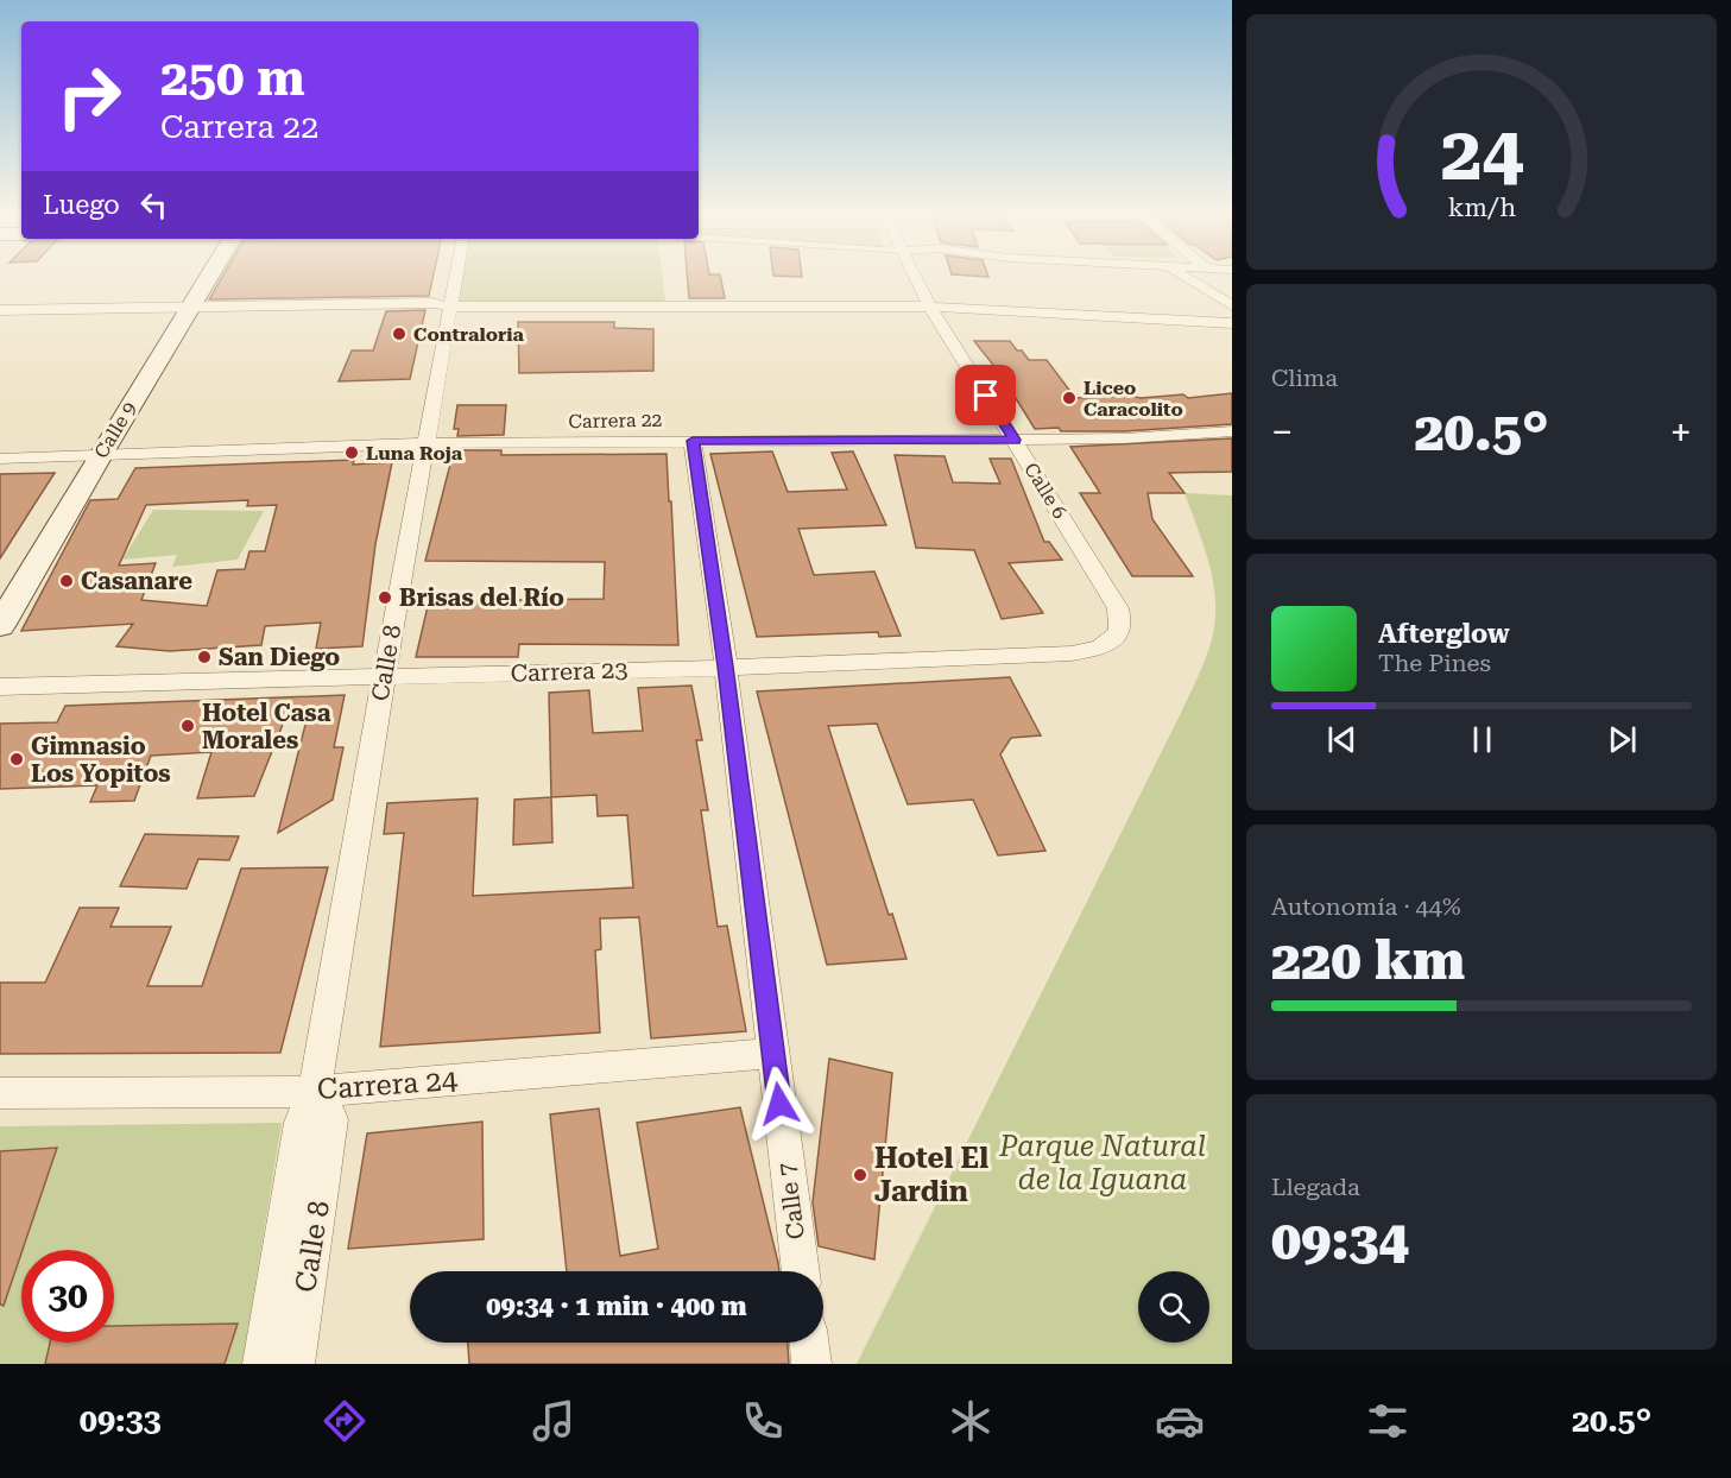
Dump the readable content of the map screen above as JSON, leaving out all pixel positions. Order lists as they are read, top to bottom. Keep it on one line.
{"streets":{"main road":["Calle 9"],"street":["Carrera 22","Calle 6","Calle 8","Carrera 23","Carrera 24","Calle 7"]},"crossings":[["Carrera 22","Calle 9"],["Carrera 22","Calle 6"],["Carrera 22","Calle 8"],["Carrera 22","Calle 7"],["Calle 6","Carrera 23"],["Calle 8","Carrera 23"],["Calle 8","Carrera 24"],["Carrera 23","Calle 7"],["Carrera 24","Calle 7"]],"parks":["Parque Natural de la Iguana"],"places":["Contraloria","Liceo Caracolito","Luna Roja","Casanare","Brisas del Río","San Diego","Hotel Casa Morales","Gimnasio Los Yopitos","Hotel El Jardin"],"page":{"turn":["250 m","Carrera 22"],"then":"Luego","tile":["Clima",["Autonomía · 44%","220 km"],["Llegada","09:34"]],"heat":["−","20.5°","+"],"song":["Afterglow","The Pines"],"limit":"30","trip":"09:34 · 1 min · 400 m","tabs":["09:33","20.5°"],"gauge":["24","km/h"]}}
